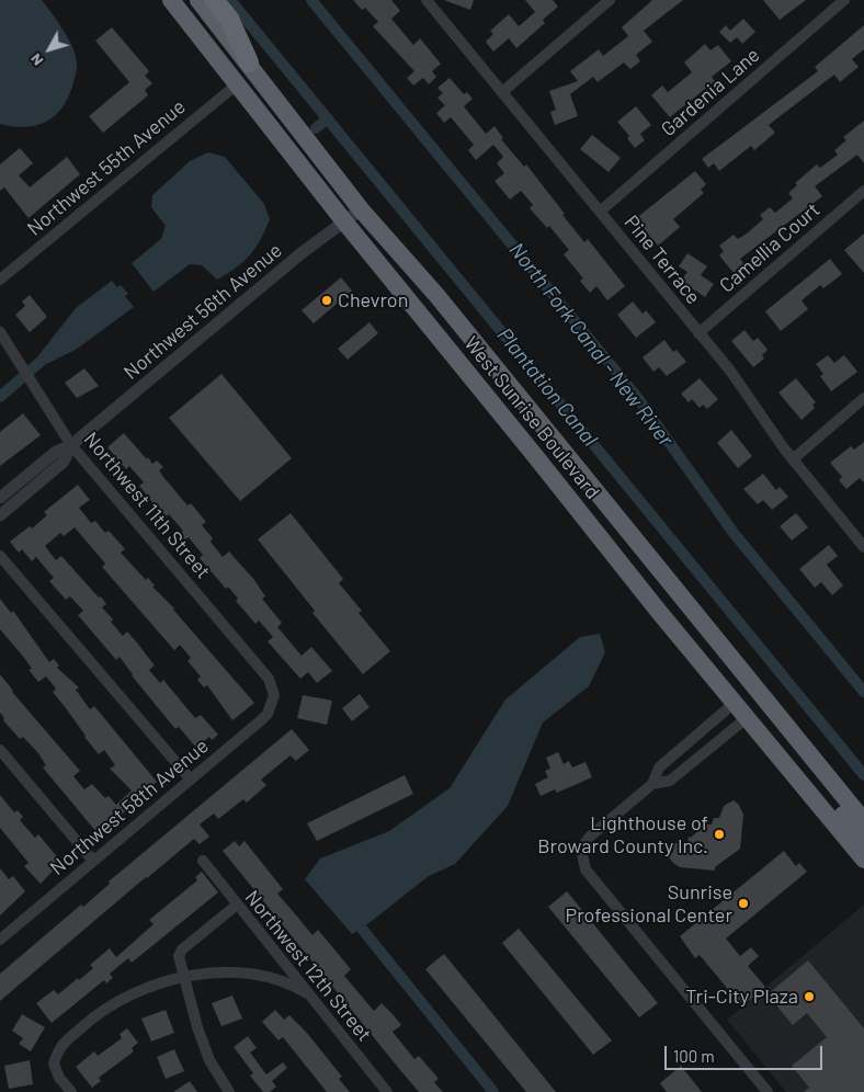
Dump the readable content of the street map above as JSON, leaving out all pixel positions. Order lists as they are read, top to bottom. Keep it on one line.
{"streets":{"highway":["West Sunrise Boulevard"],"street":["Gardenia Lane","Northwest 55th Avenue","Camellia Court","Pine Terrace","Northwest 56th Avenue","Northwest 11th Street","Northwest 58th Avenue","Northwest 12th Street"]},"crossings":[["Gardenia Lane","Pine Terrace"],["Northwest 55th Avenue","West Sunrise Boulevard"],["Camellia Court","Pine Terrace"],["Northwest 56th Avenue","West Sunrise Boulevard"],["Northwest 56th Avenue","Northwest 11th Street"],["Northwest 11th Street","Northwest 58th Avenue"]],"water":["North Fork Canal - New River","Plantation Canal"],"places":["Chevron","Lighthouse of Broward County Inc.","Sunrise Professional Center","Tri-City Plaza"],"scale_bar":"100 m","north":"bottom left"}
